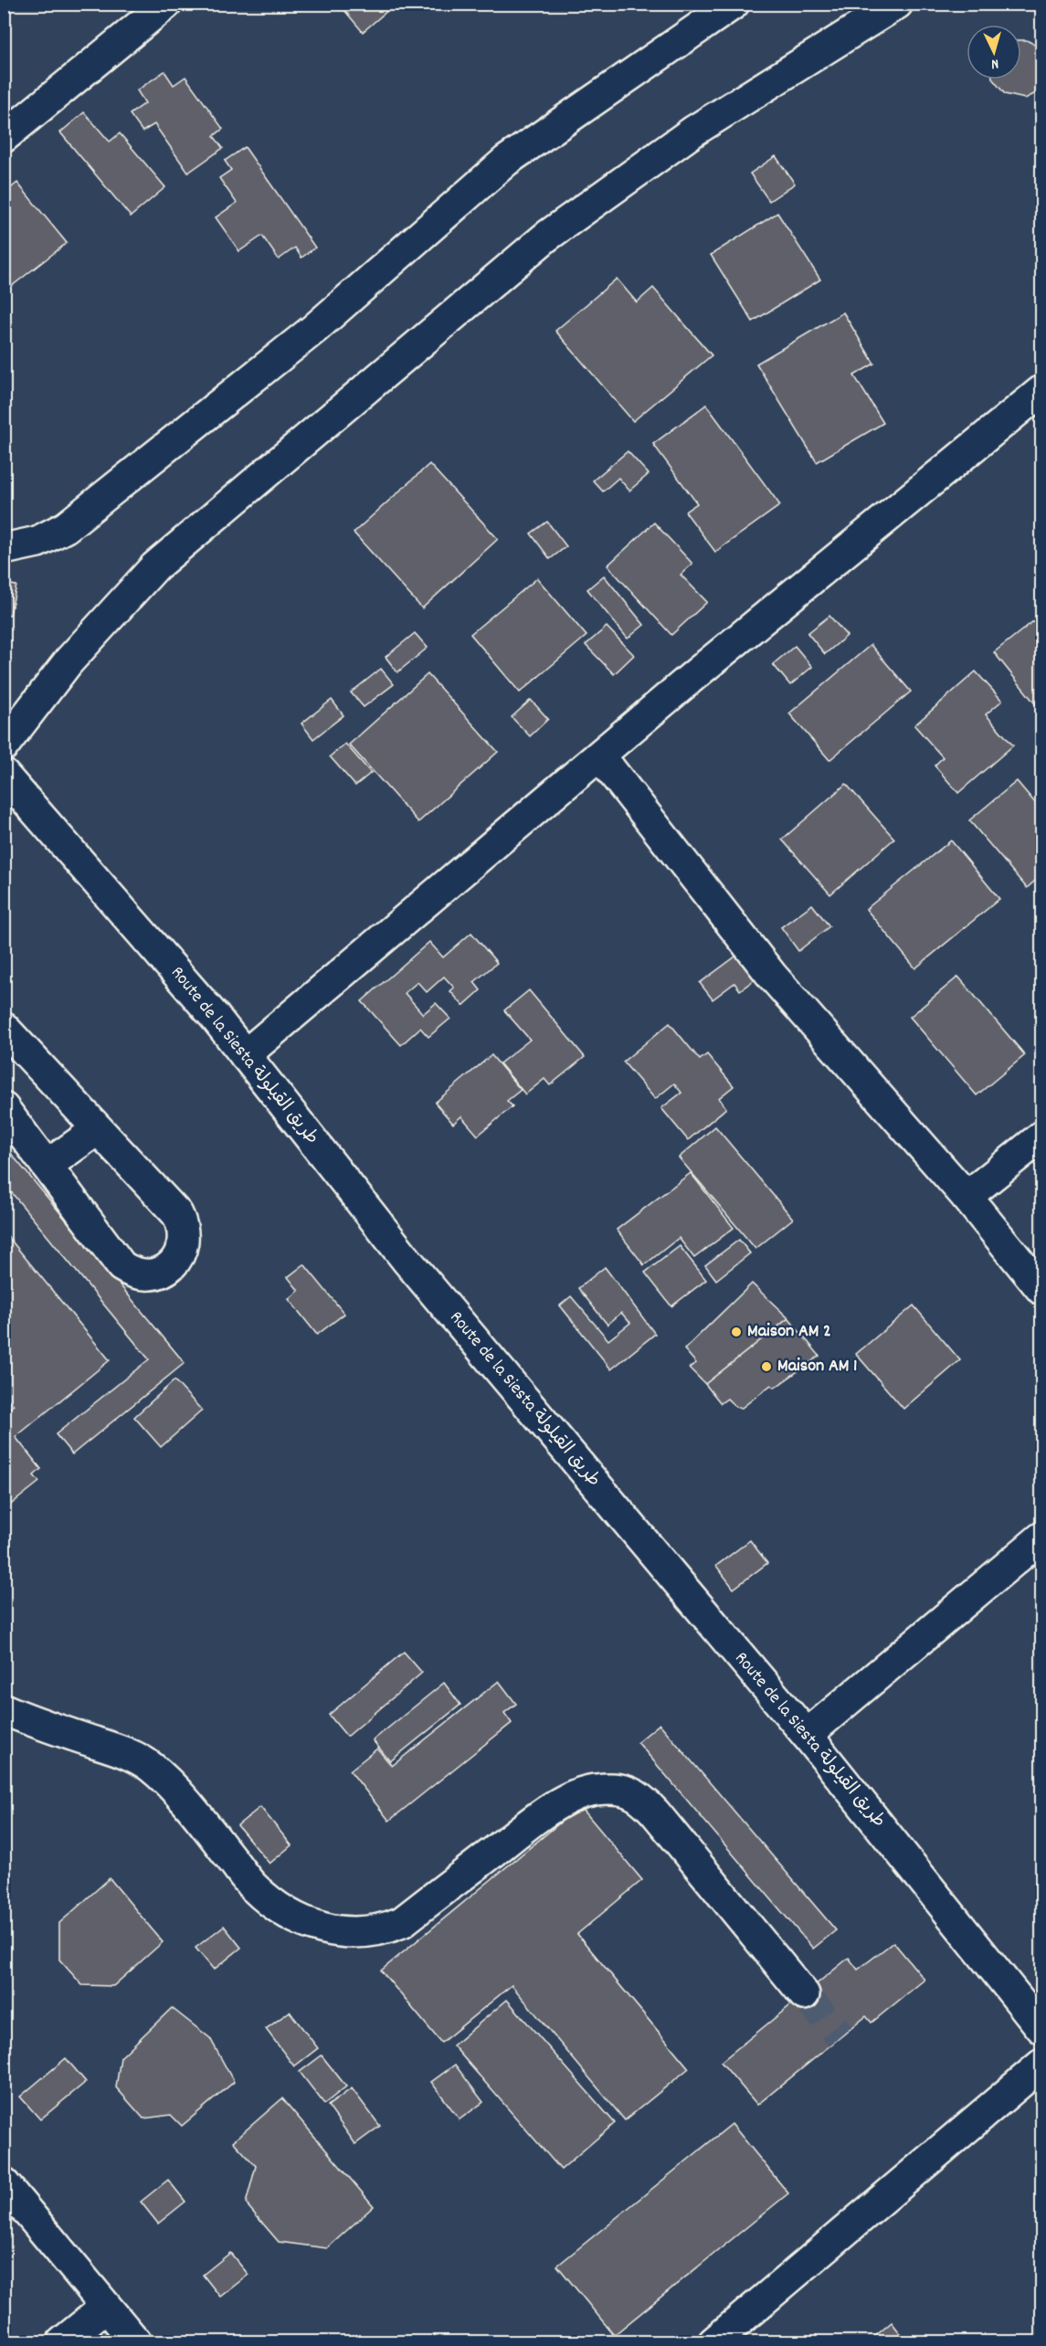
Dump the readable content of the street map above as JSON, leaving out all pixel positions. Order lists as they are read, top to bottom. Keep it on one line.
{"streets":{"street":["Route de la Siesta طريق القيلولة"]},"places":["Maison AM 2","Maison AM 1"],"north":"bottom"}
